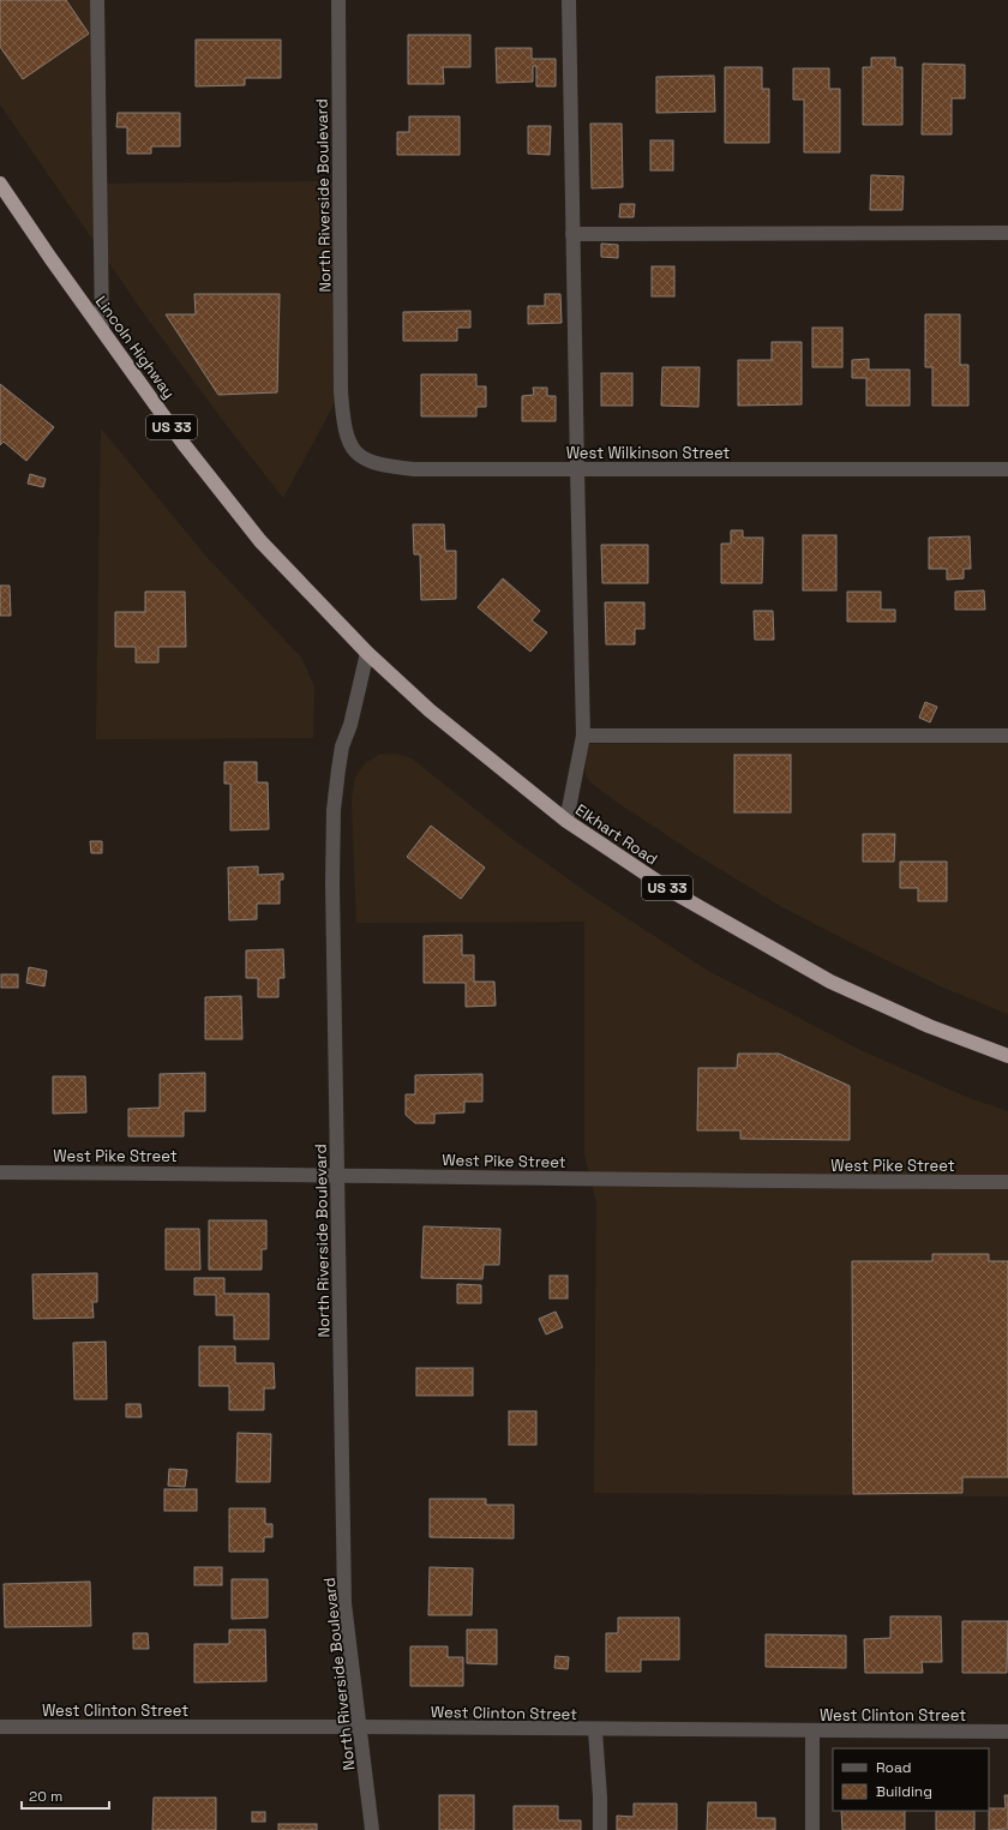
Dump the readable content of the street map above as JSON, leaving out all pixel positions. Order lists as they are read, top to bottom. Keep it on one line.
{"streets":{"highway":["Lincoln Highway","US 33","Elkhart Road"],"street":["North Riverside Boulevard","West Wilkinson Street","West Pike Street","West Clinton Street"]},"crossings":[["North Riverside Boulevard","Lincoln Highway"],["North Riverside Boulevard","West Wilkinson Street"],["North Riverside Boulevard","Elkhart Road"],["North Riverside Boulevard","West Pike Street"],["North Riverside Boulevard","West Clinton Street"],["Lincoln Highway","Elkhart Road"]],"legend":["Road","Building"],"scale_bar":"20 m"}
